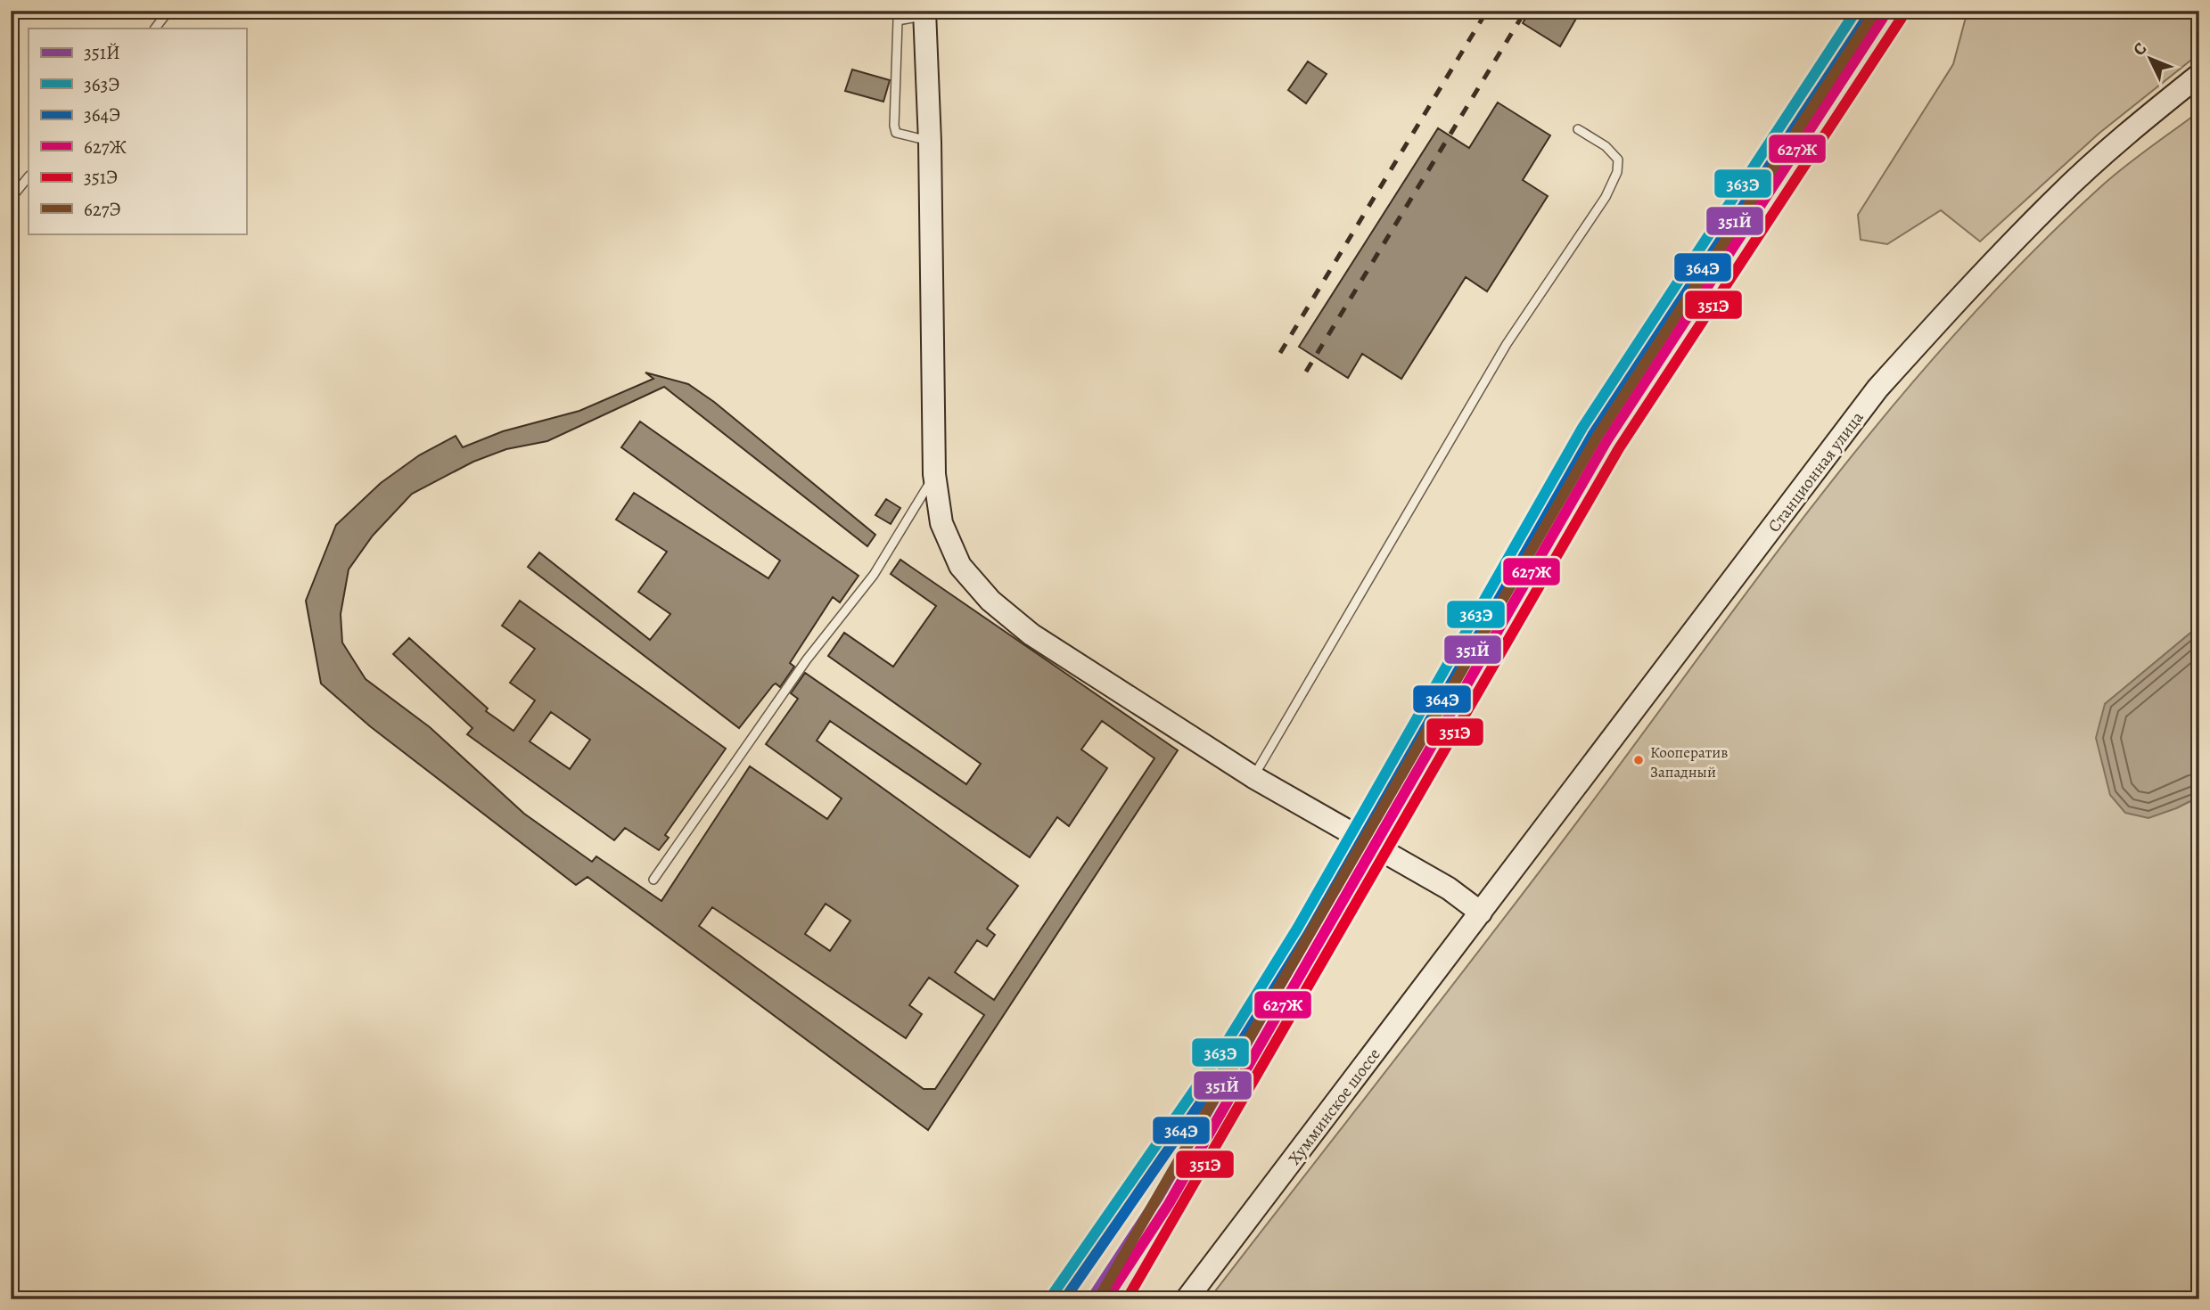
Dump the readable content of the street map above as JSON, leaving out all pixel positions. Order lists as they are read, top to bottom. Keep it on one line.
{"streets":{"main road":["Станционная улица","Хумминское шоссе"]},"crossings":[["Станционная улица","Хумминское шоссе"]],"places":["Кооператив Западный"],"lines":["transit line 351Й","transit line 363Э","transit line 627Э","transit line 364Э","transit line 627Ж","transit line 351Э"],"legend":["351Й","363Э","364Э","627Ж","351Э","627Э"],"north":"top left"}
